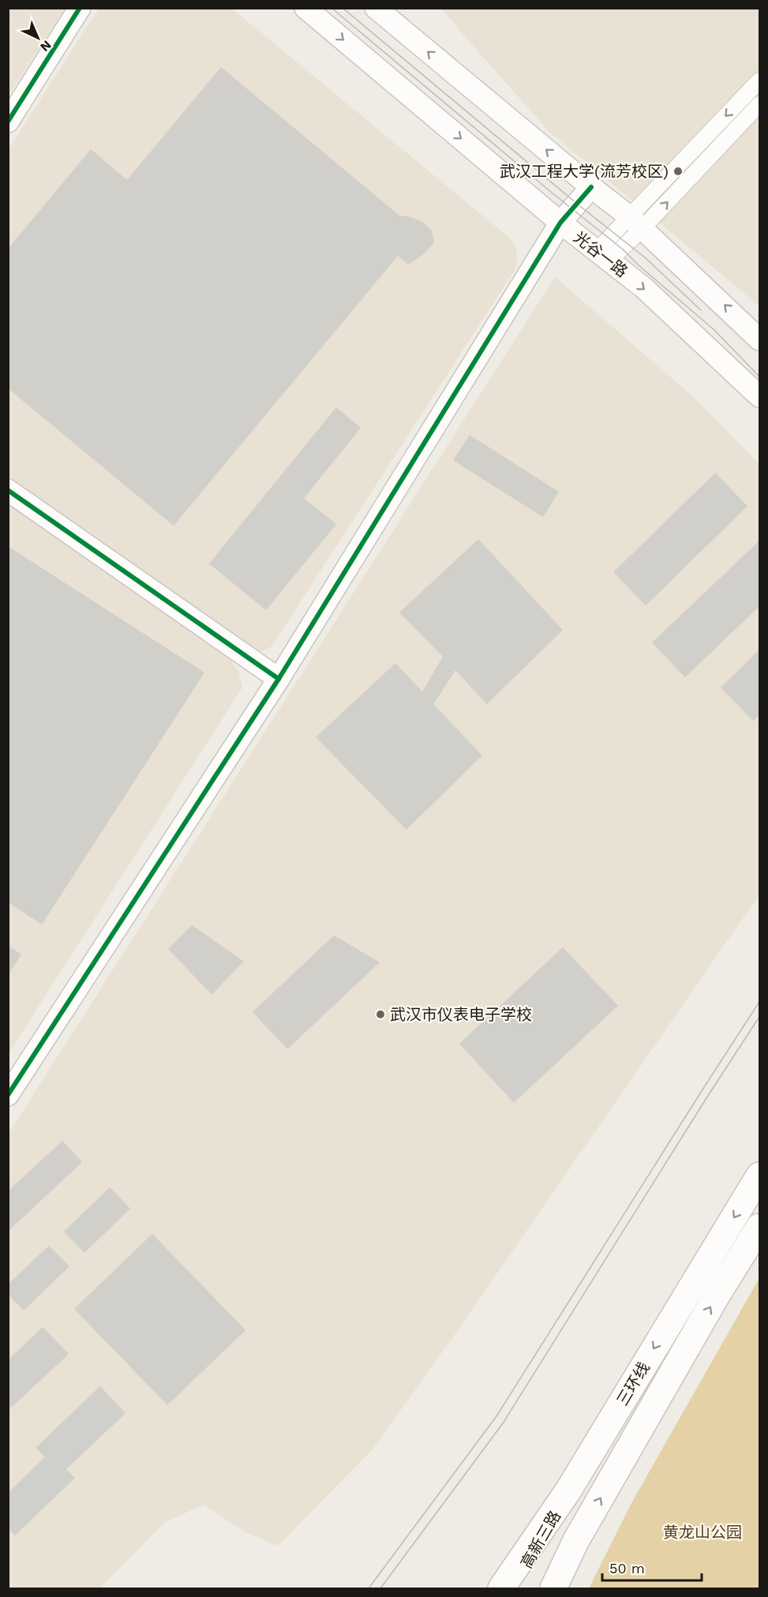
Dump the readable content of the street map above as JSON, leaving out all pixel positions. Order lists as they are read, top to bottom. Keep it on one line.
{"streets":{"highway":["三环线","高新三路"],"street":["光谷一路"]},"crossings":[["三环线","高新三路"]],"parks":["黄龙山公园"],"places":["武汉工程大学(流芳校区)","武汉市仪表电子学校"],"scale_bar":"50 m","north":"bottom right"}
